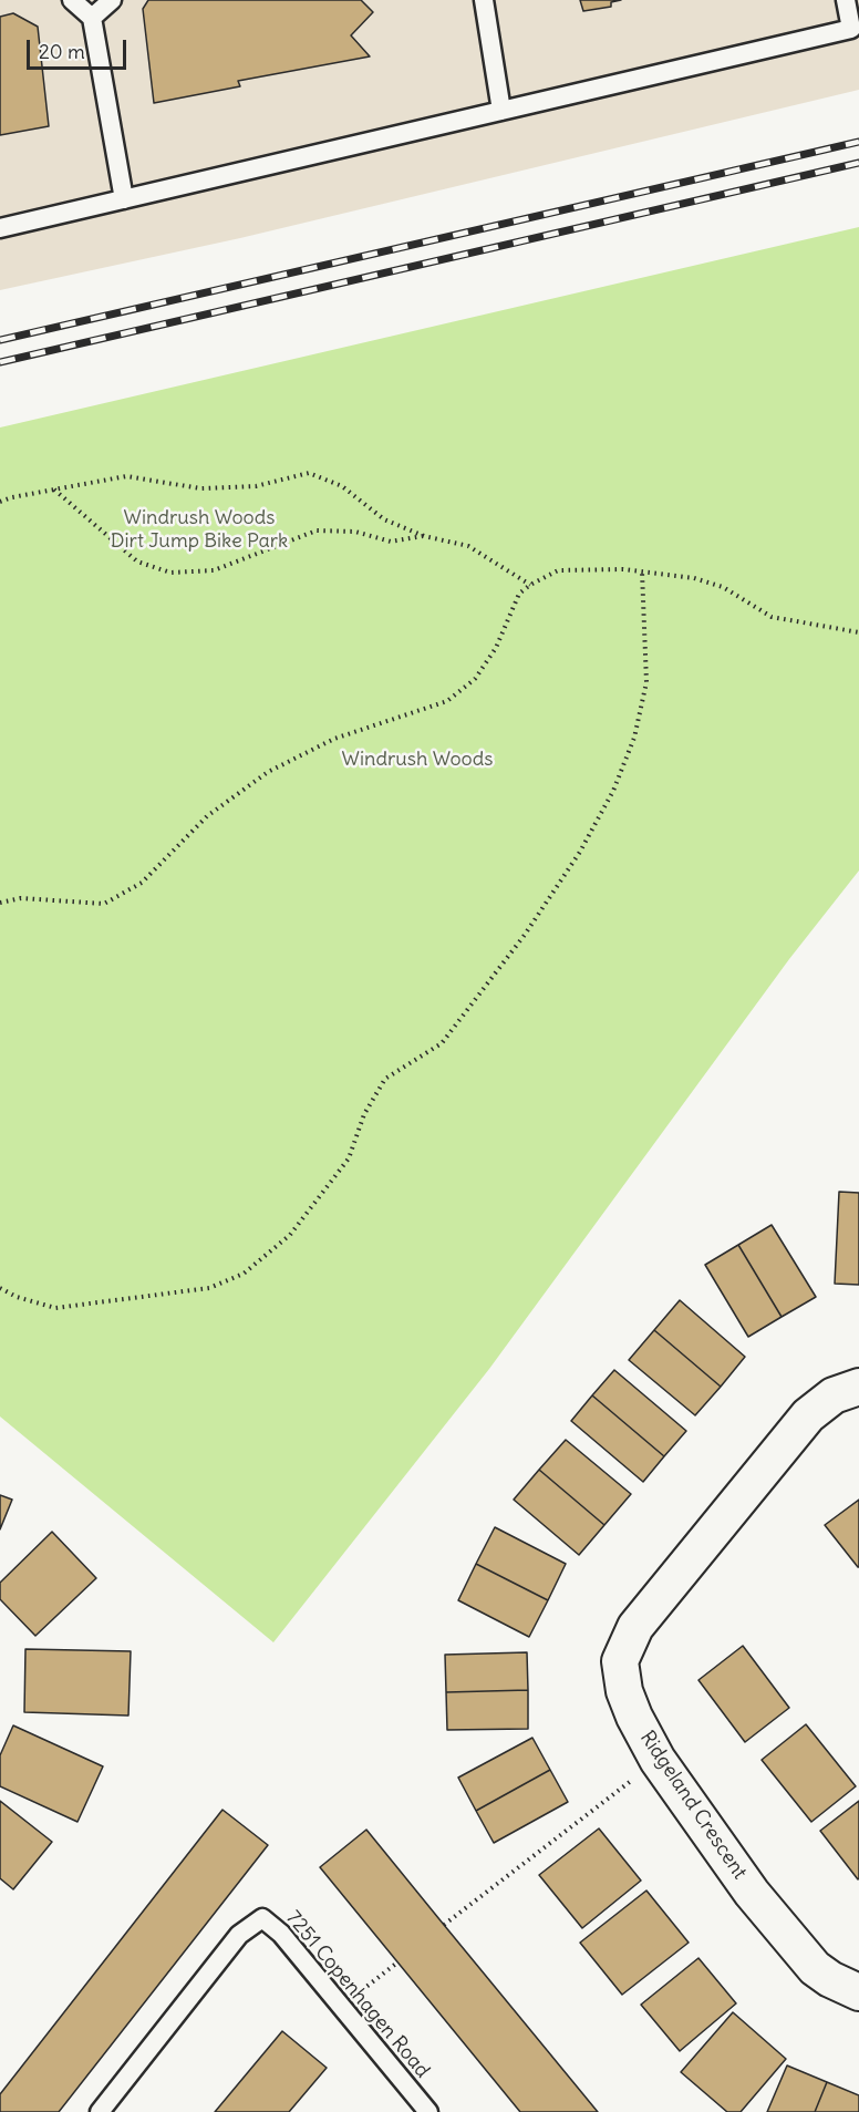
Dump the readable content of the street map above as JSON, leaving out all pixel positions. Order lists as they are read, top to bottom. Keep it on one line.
{"streets":{"street":["Ridgeland Crescent"],"lane":["7251 Copenhagen Road"]},"parks":["Windrush Woods Dirt Jump Bike Park","Windrush Woods"],"scale_bar":"20 m"}
